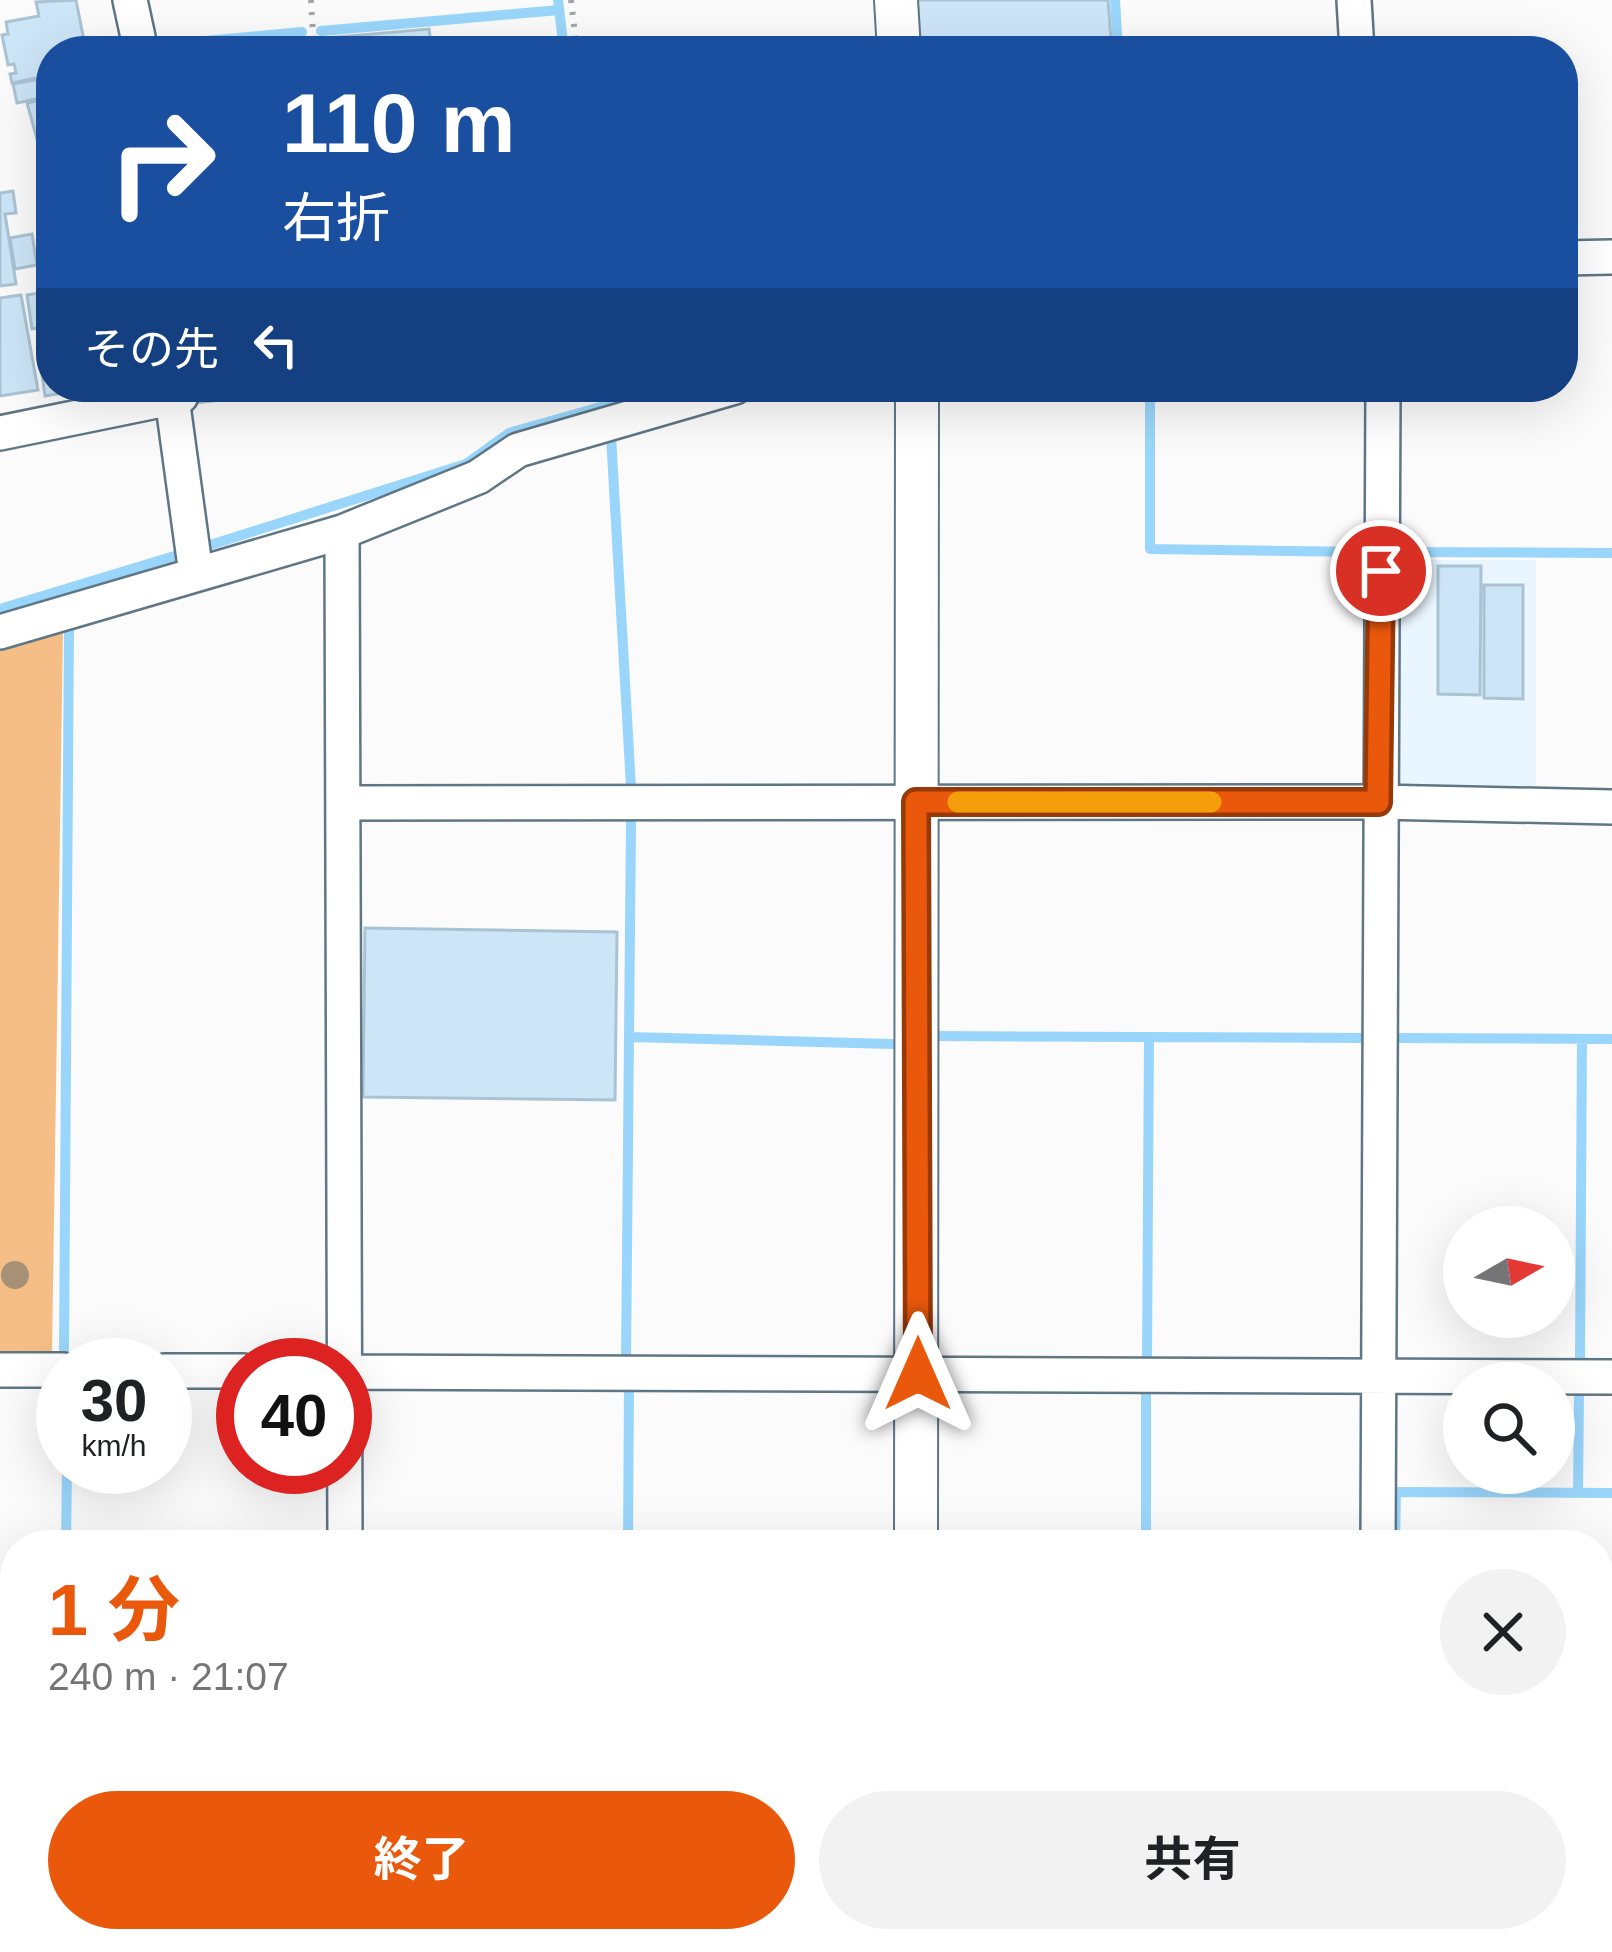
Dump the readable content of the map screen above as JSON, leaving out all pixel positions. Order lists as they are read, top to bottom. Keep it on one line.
{"north":"right","page":{"turn":["110 m","右折"],"then":"その先","speed":"30 km/h","limit":"40","heading":["1 分","240 m · 21:07"],"buttons":["終了","共有"]}}
